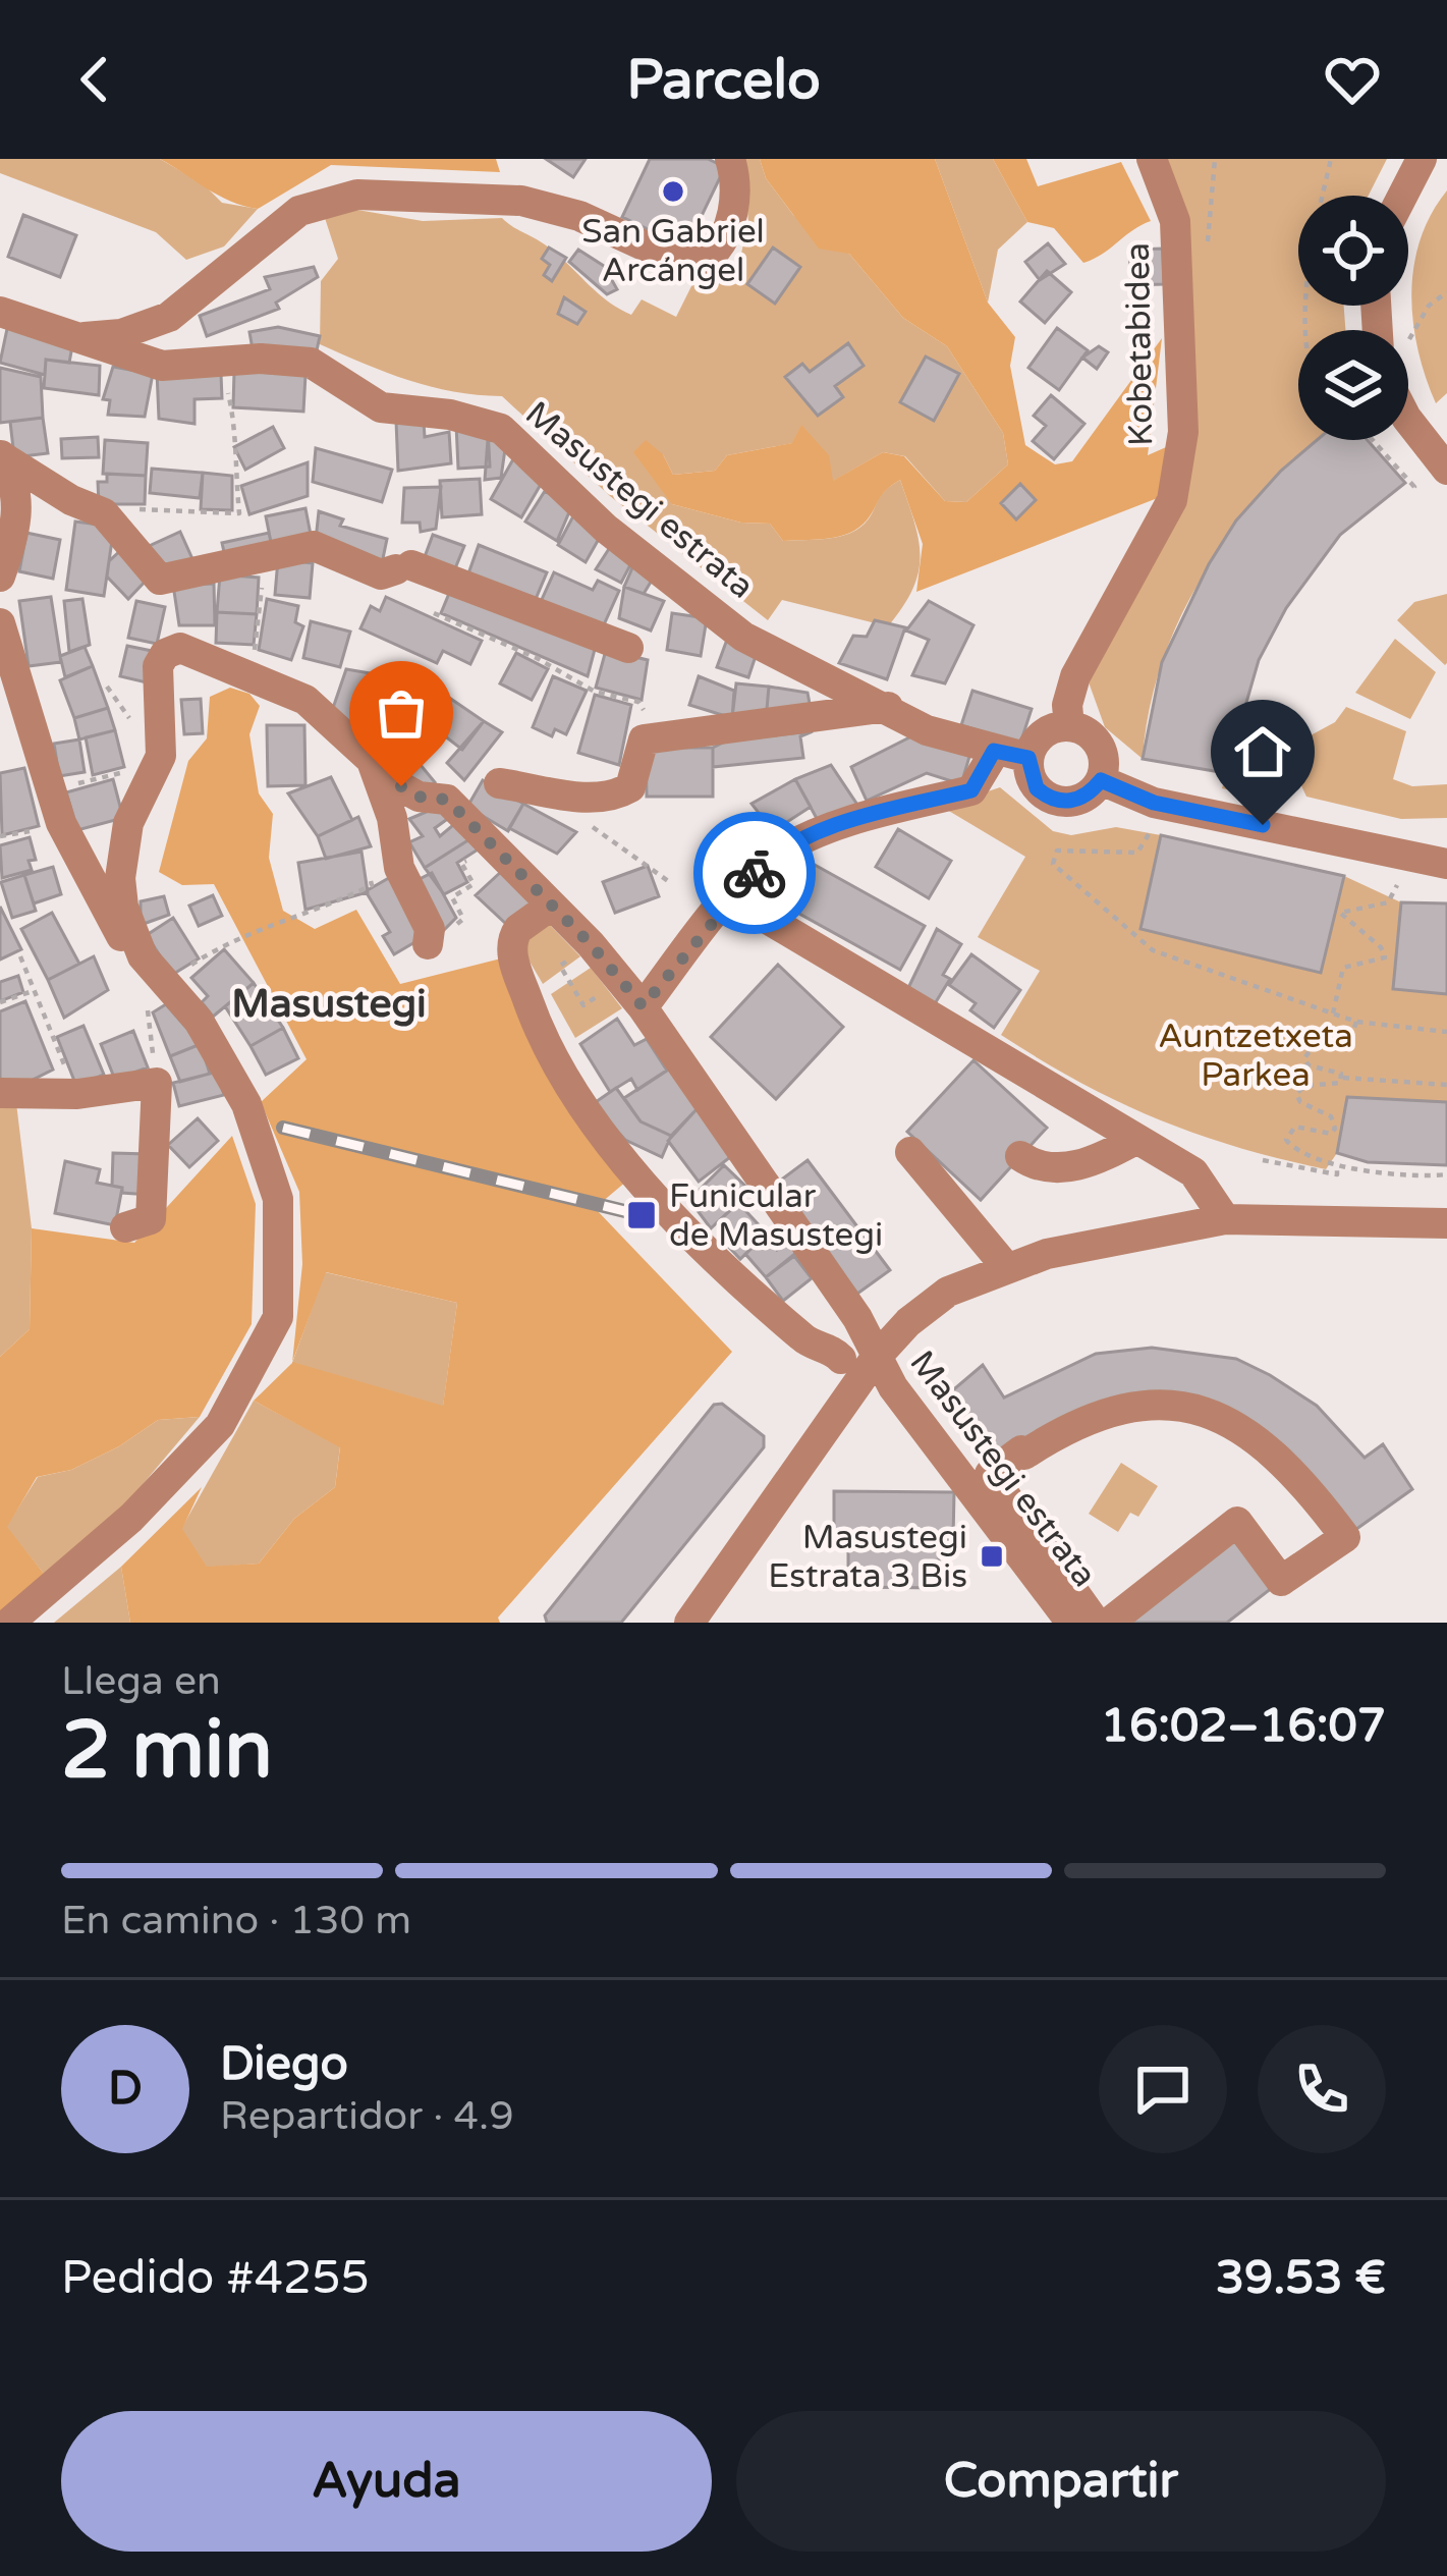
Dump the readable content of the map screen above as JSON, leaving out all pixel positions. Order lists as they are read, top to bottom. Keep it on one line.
{"streets":{"street":["Kobetabidea","Masustegi estrata"]},"crossings":[["Kobetabidea","Masustegi estrata"]],"districts":["Masustegi"],"parks":["Auntzetxeta Parkea"],"places":{"other":["San Gabriel Arcángel"],"transit":["Funicular de Masustegi","Masustegi Estrata 3 Bis"]},"page":{"header":"Parcelo","heading":["2 min","Llega en","16:02–16:07"],"panel":["Diego","Repartidor · 4.9","Pedido #4255","39.53 €"],"bar":"En camino · 130 m","round":"D","buttons":["Ayuda","Compartir"]}}
